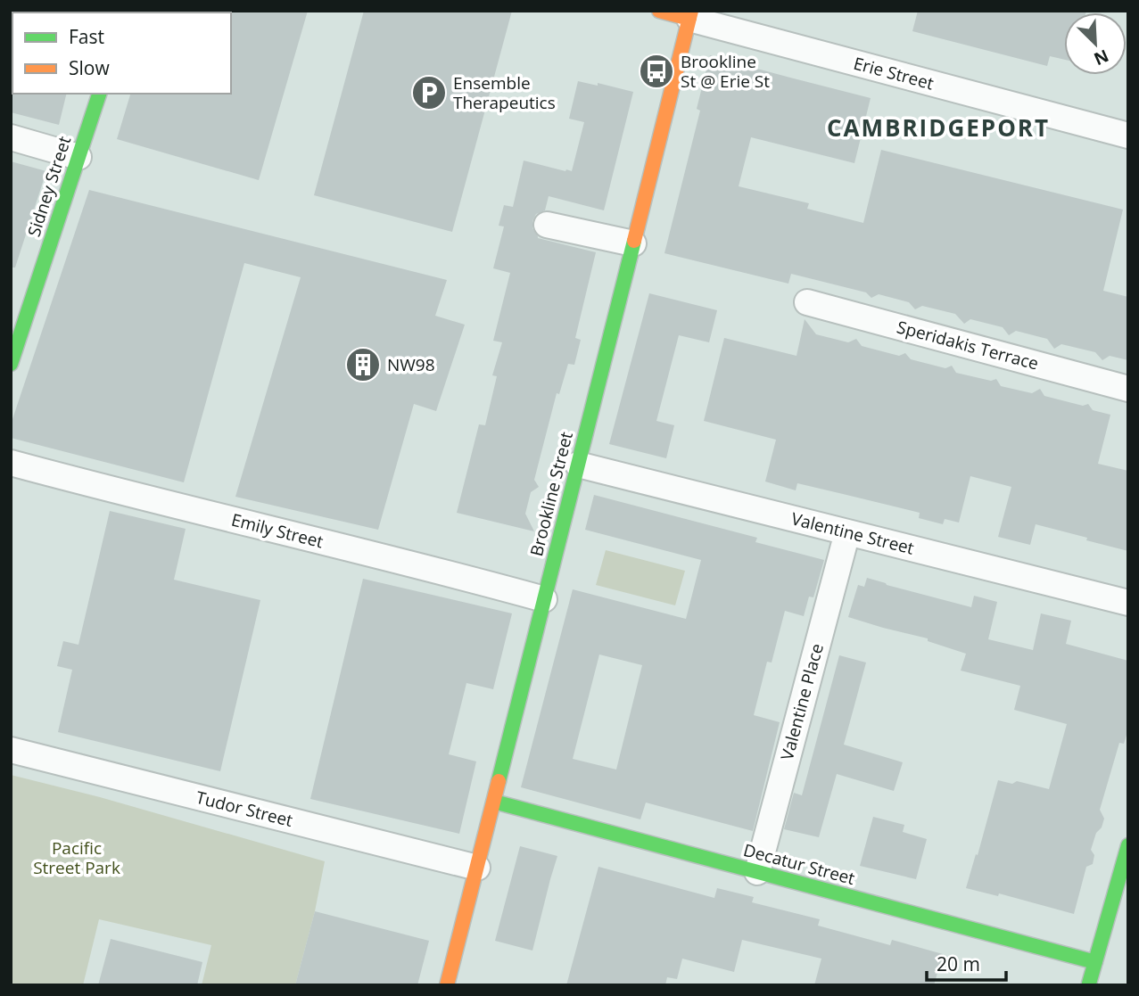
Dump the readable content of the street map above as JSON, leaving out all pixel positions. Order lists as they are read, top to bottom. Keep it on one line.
{"streets":{"main road":["Erie Street","Sidney Street","Brookline Street","Decatur Street"],"street":["Speridakis Terrace","Emily Street","Valentine Street","Valentine Place","Tudor Street"]},"crossings":[["Erie Street","Brookline Street"],["Brookline Street","Emily Street"],["Brookline Street","Valentine Street"],["Brookline Street","Tudor Street"],["Brookline Street","Decatur Street"],["Valentine Street","Valentine Place"],["Valentine Place","Decatur Street"]],"districts":["CAMBRIDGEPORT"],"parks":["Pacific Street Park"],"places":{"bus stop":["Brookline St @ Erie St"],"parking":["Ensemble Therapeutics"],"building":["NW98"]},"legend":["Fast","Slow"],"scale_bar":"20 m","north":"bottom right"}
